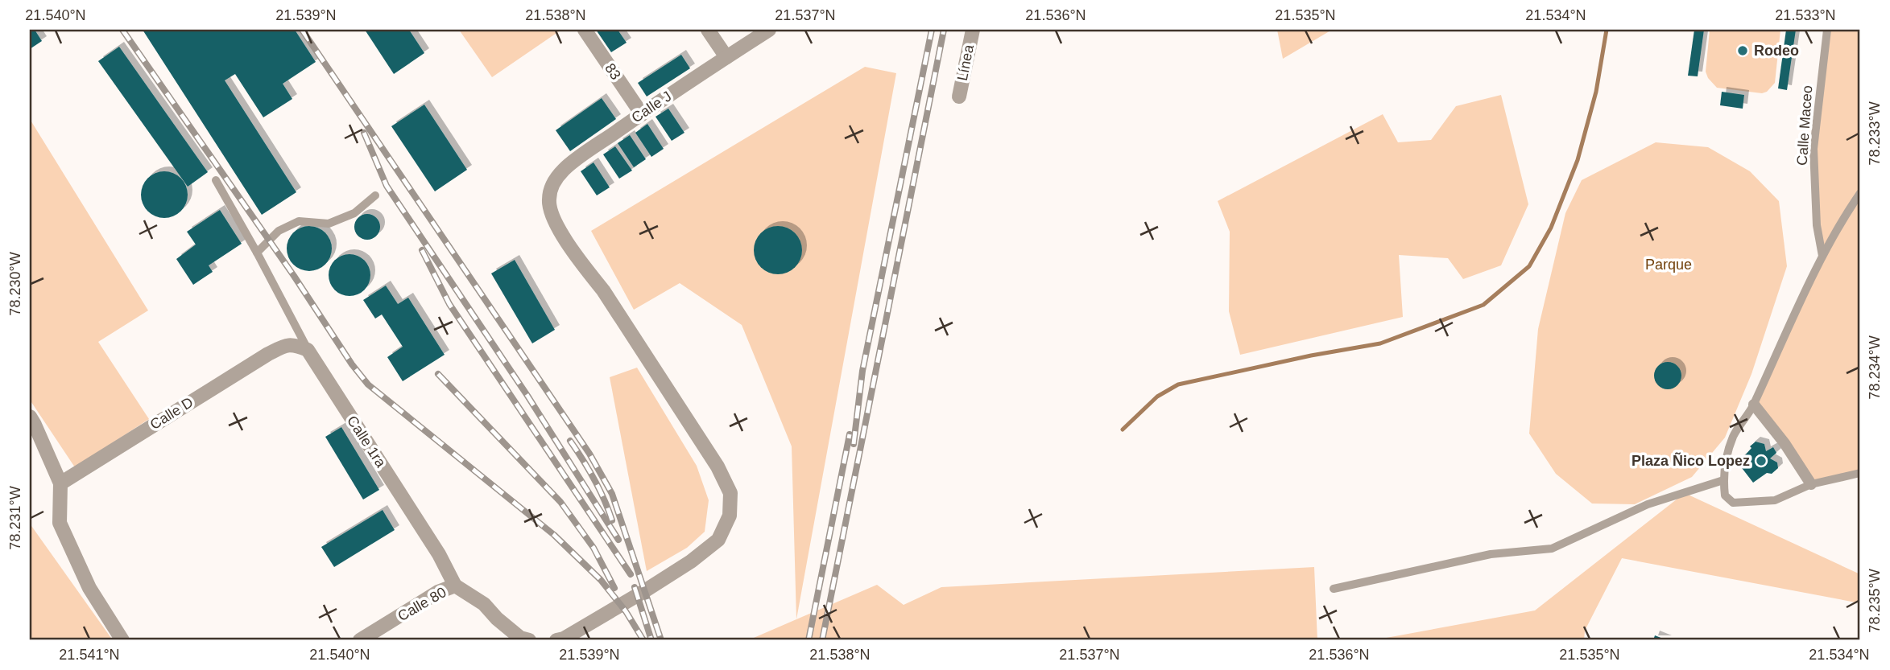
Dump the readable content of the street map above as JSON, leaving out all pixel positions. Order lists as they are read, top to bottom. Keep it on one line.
{"streets":{"street":["Línea","83","Calle J","Calle D","Calle 1ra","Calle 80"],"lane":["Calle Maceo"]},"crossings":[["83","Calle J"],["Calle D","Calle 1ra"],["Calle 1ra","Calle 80"]],"parks":["Parque"],"places":["Rodeo","Plaza Ñico Lopez"],"coordinates":["21.540°N","21.539°N","21.538°N","21.537°N","21.536°N","21.535°N","21.534°N","21.533°N","78.233°W","78.230°W","78.234°W","78.231°W","78.235°W","21.541°N"]}
